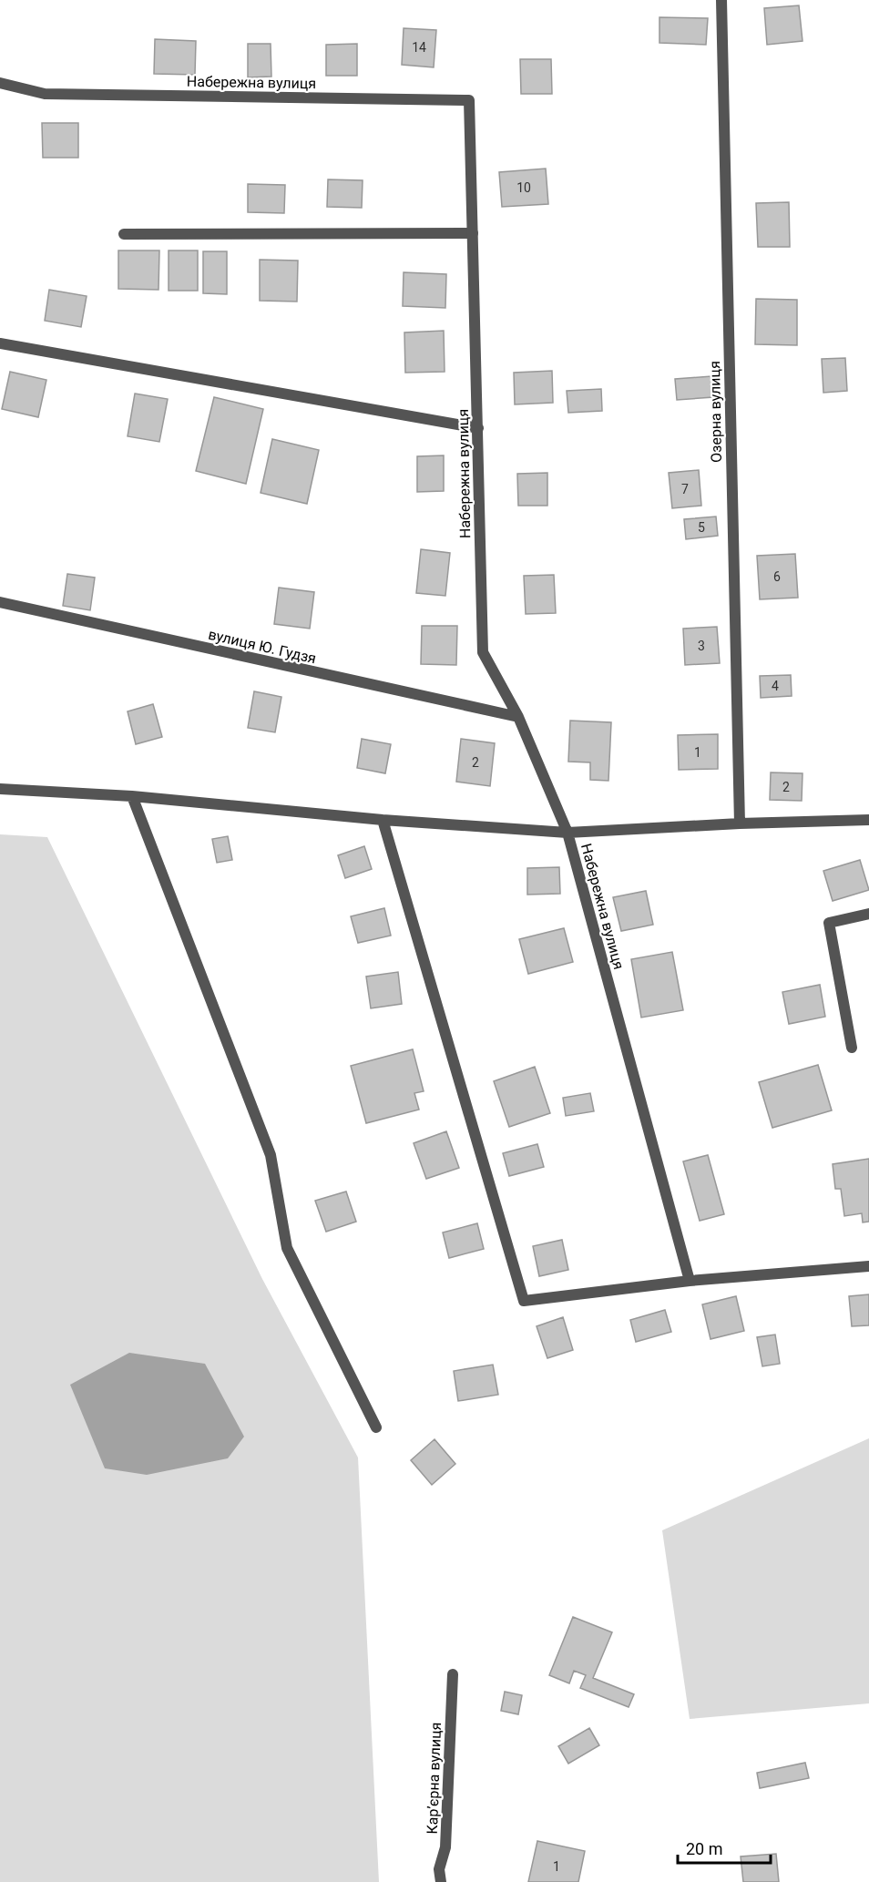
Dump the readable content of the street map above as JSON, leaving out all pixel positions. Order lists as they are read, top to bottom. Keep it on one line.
{"streets":{"street":["Набережна вулиця","Озерна вулиця","вулиця Ю. Гудзя","Карʼєрна вулиця"]},"crossings":[["Набережна вулиця","вулиця Ю. Гудзя"]],"house_numbers":["14","10","7","5","6","3","4","1","2","2","1"],"scale_bar":"20 m"}
